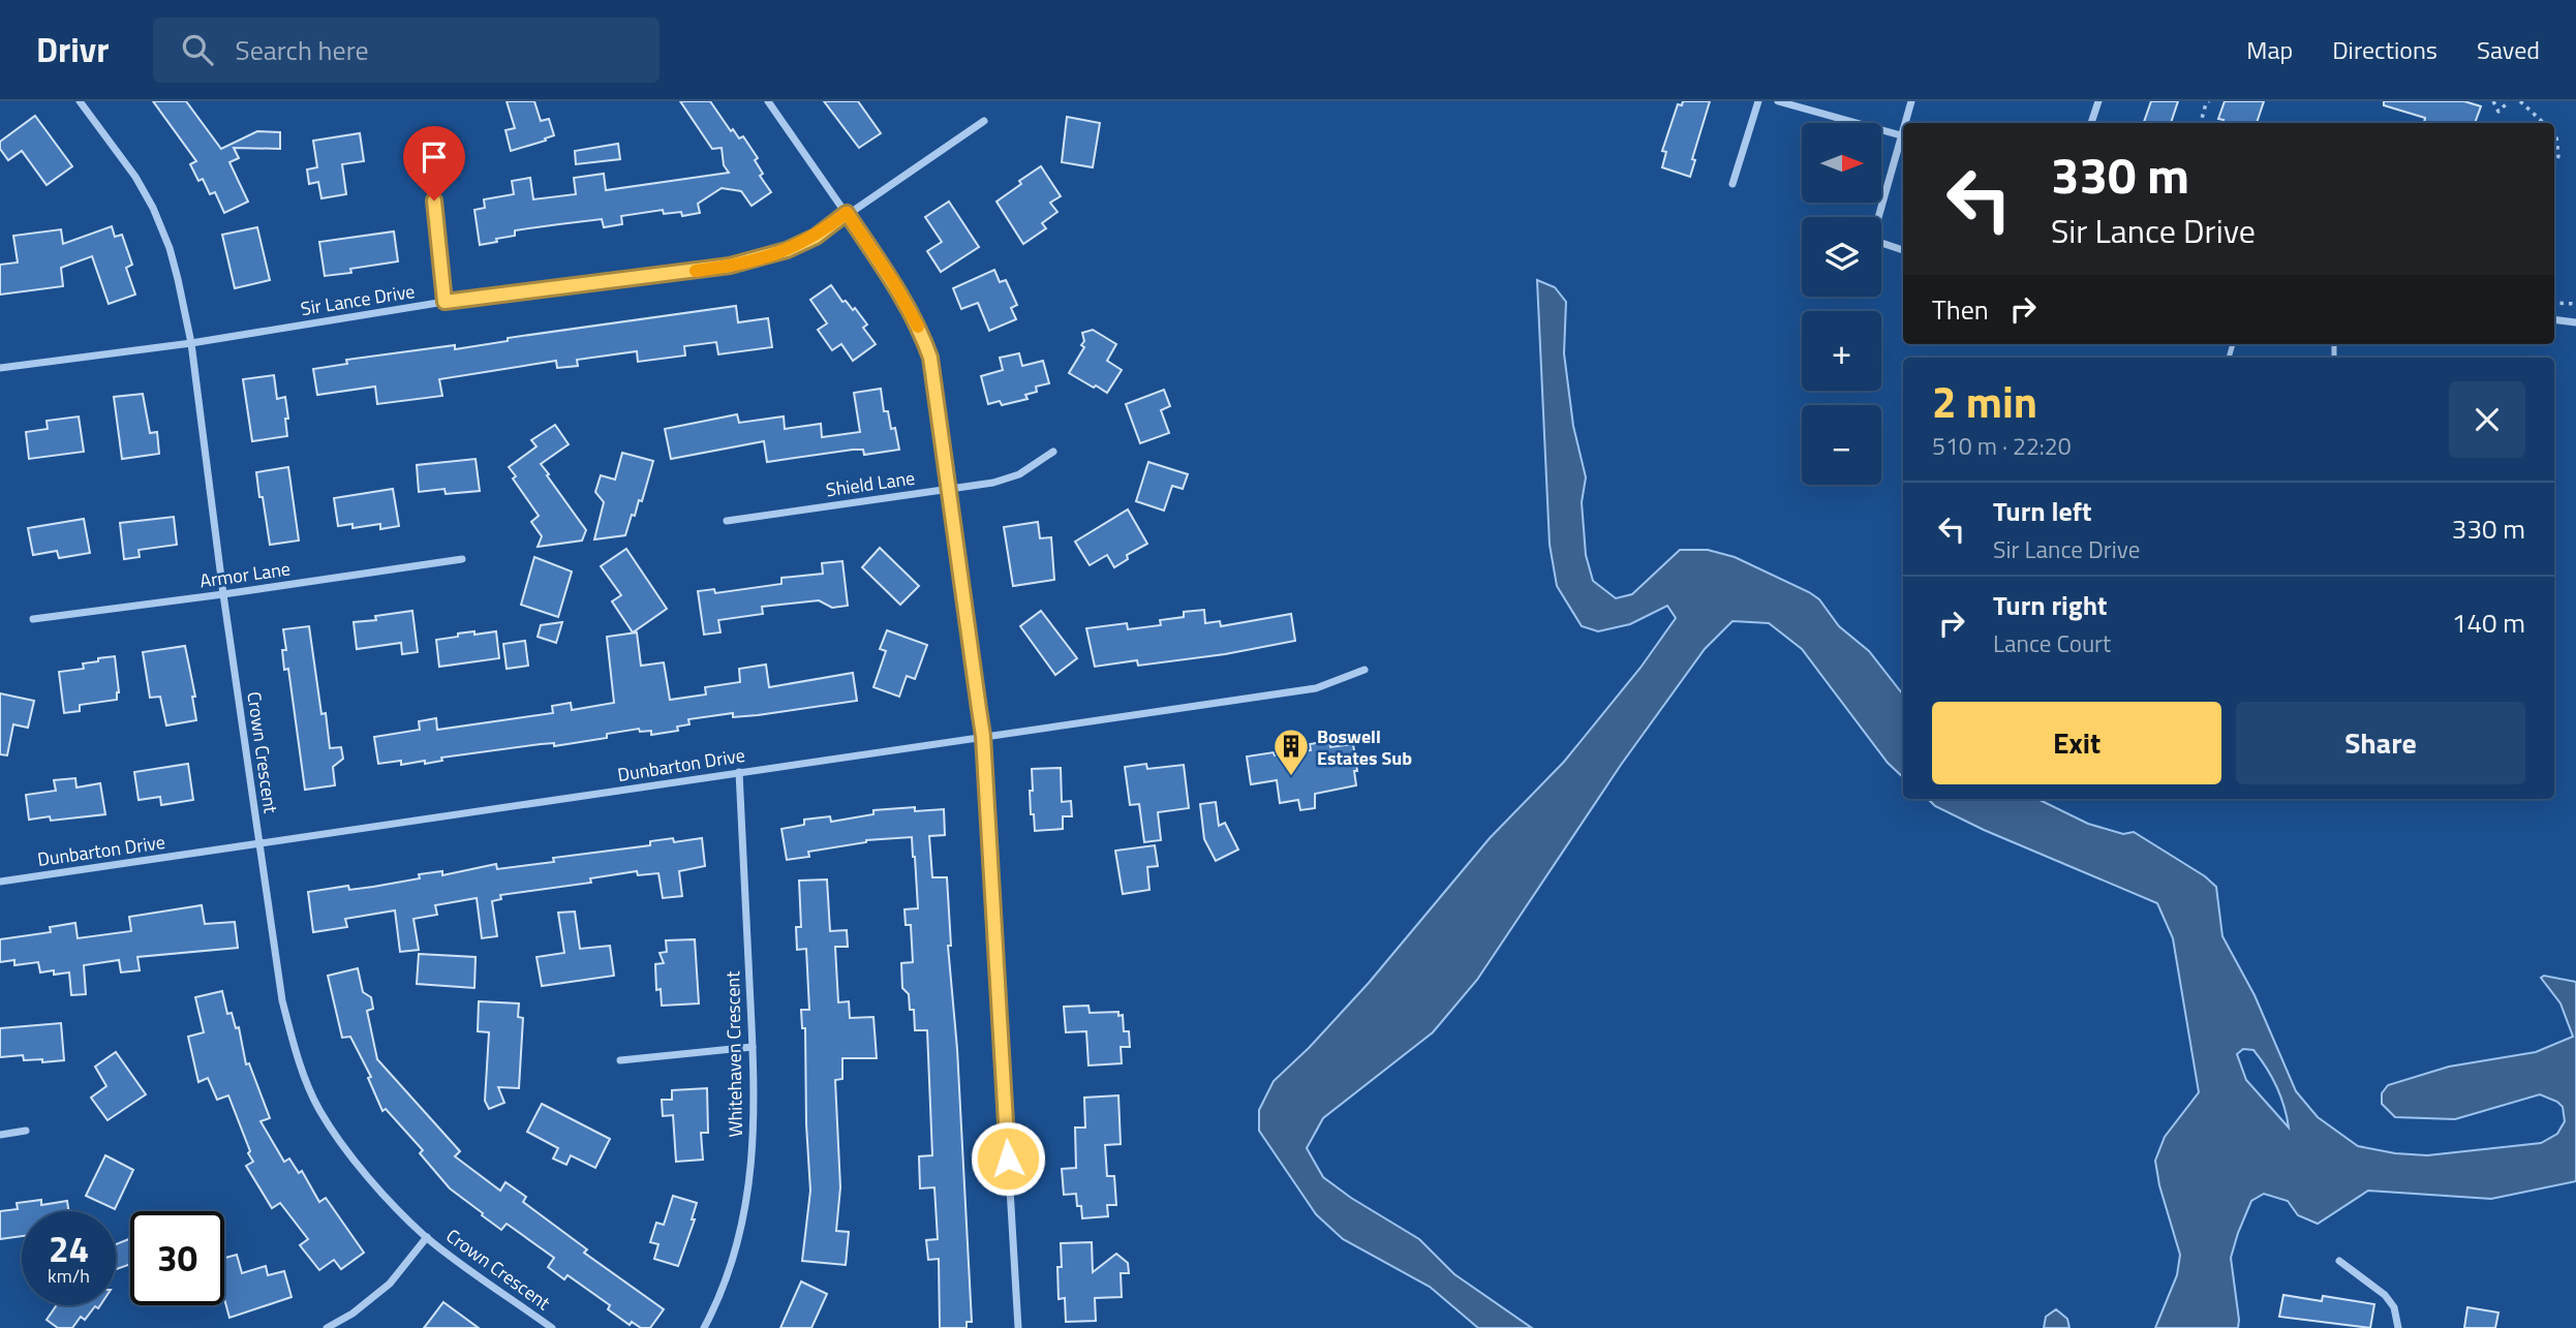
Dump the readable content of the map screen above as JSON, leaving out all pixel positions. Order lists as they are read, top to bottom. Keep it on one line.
{"streets":{"street":["Sir Lance Drive","Shield Lane","Armor Lane","Crown Crescent","Dunbarton Drive","Whitehaven Crescent"]},"crossings":[["Sir Lance Drive","Crown Crescent"],["Armor Lane","Crown Crescent"],["Crown Crescent","Dunbarton Drive"],["Dunbarton Drive","Whitehaven Crescent"]],"places":{"building":["Boswell Estates Sub"]},"north":"right","page":{"header":"Drivr","search":"Search here","nav":["Map","Directions","Saved"],"map_buttons":["+","−"],"turn":["330 m","Sir Lance Drive"],"then":"Then","heading":["2 min","510 m · 22:20"],"list":[{"name":"Turn left","note":"Sir Lance Drive","value":"330 m"},{"name":"Turn right","note":"Lance Court","value":"140 m"}],"buttons":["Exit","Share"],"speed":"24 km/h","limit":"30"}}
